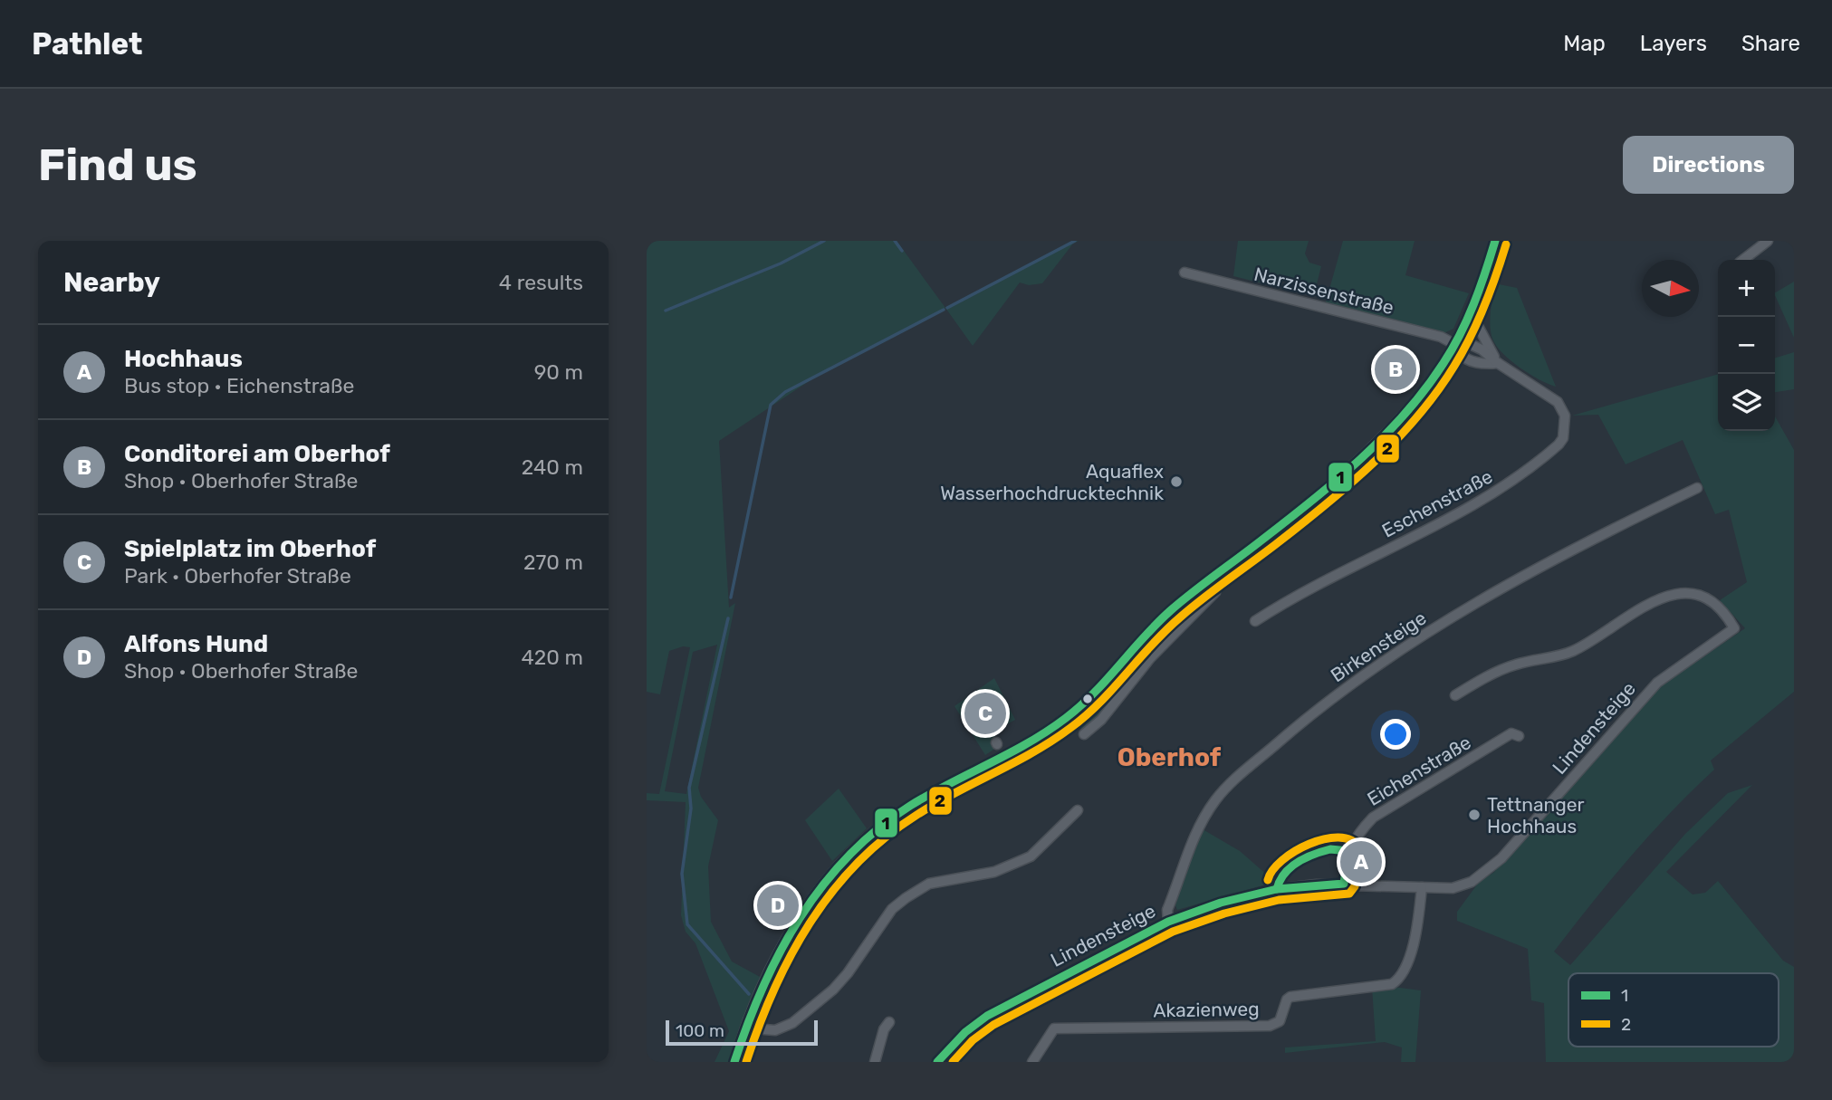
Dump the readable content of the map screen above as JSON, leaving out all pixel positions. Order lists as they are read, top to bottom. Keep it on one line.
{"streets":{"street":["Narzissenstraße","Eschenstraße","Birkensteige","Lindensteige","Eichenstraße","Akazienweg"]},"crossings":[["Narzissenstraße","Eschenstraße"],["Birkensteige","Lindensteige"],["Lindensteige","Eichenstraße"],["Lindensteige","Akazienweg"]],"districts":["Oberhof"],"places":["Aquaflex Wasserhochdrucktechnik","Tettnanger Hochhaus"],"lines":["transit line 1","transit line 2"],"legend":["1","2"],"scale_bar":"100 m","north":"right","page":{"header":"Pathlet","nav":["Map","Layers","Share"],"buttons":"Directions","title":"Find us","heading":["Nearby","4 results"],"map_buttons":["+","−"],"list":[{"mark":"A","name":"Hochhaus","note":"Bus stop · Eichenstraße","value":"90 m"},{"mark":"B","name":"Conditorei am Oberhof","note":"Shop · Oberhofer Straße","value":"240 m"},{"mark":"C","name":"Spielplatz im Oberhof","note":"Park · Oberhofer Straße","value":"270 m"},{"mark":"D","name":"Alfons Hund","note":"Shop · Oberhofer Straße","value":"420 m"}],"pins":["B","C","A","D"],"scale":"100 m"}}
